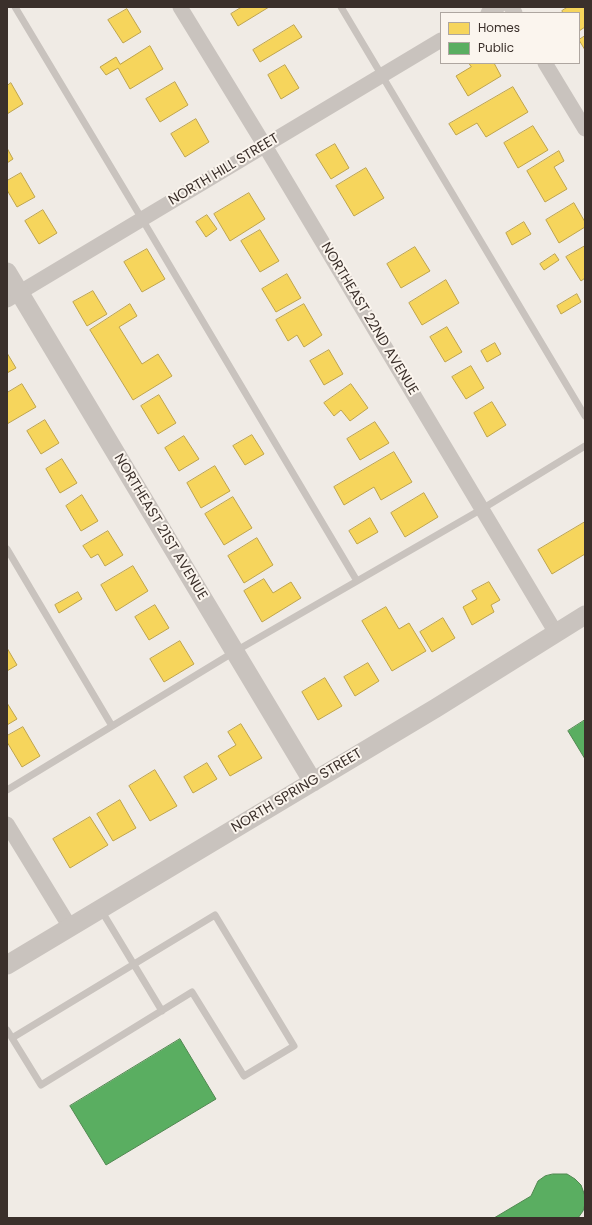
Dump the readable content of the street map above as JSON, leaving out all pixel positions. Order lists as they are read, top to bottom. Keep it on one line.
{"streets":{"street":["NORTH HILL STREET","NORTHEAST 22ND AVENUE","NORTHEAST 21ST AVENUE","NORTH SPRING STREET"]},"crossings":[["NORTH HILL STREET","NORTHEAST 22ND AVENUE"],["NORTH HILL STREET","NORTHEAST 21ST AVENUE"],["NORTHEAST 22ND AVENUE","NORTH SPRING STREET"],["NORTHEAST 21ST AVENUE","NORTH SPRING STREET"]],"legend":["Homes","Public"]}
